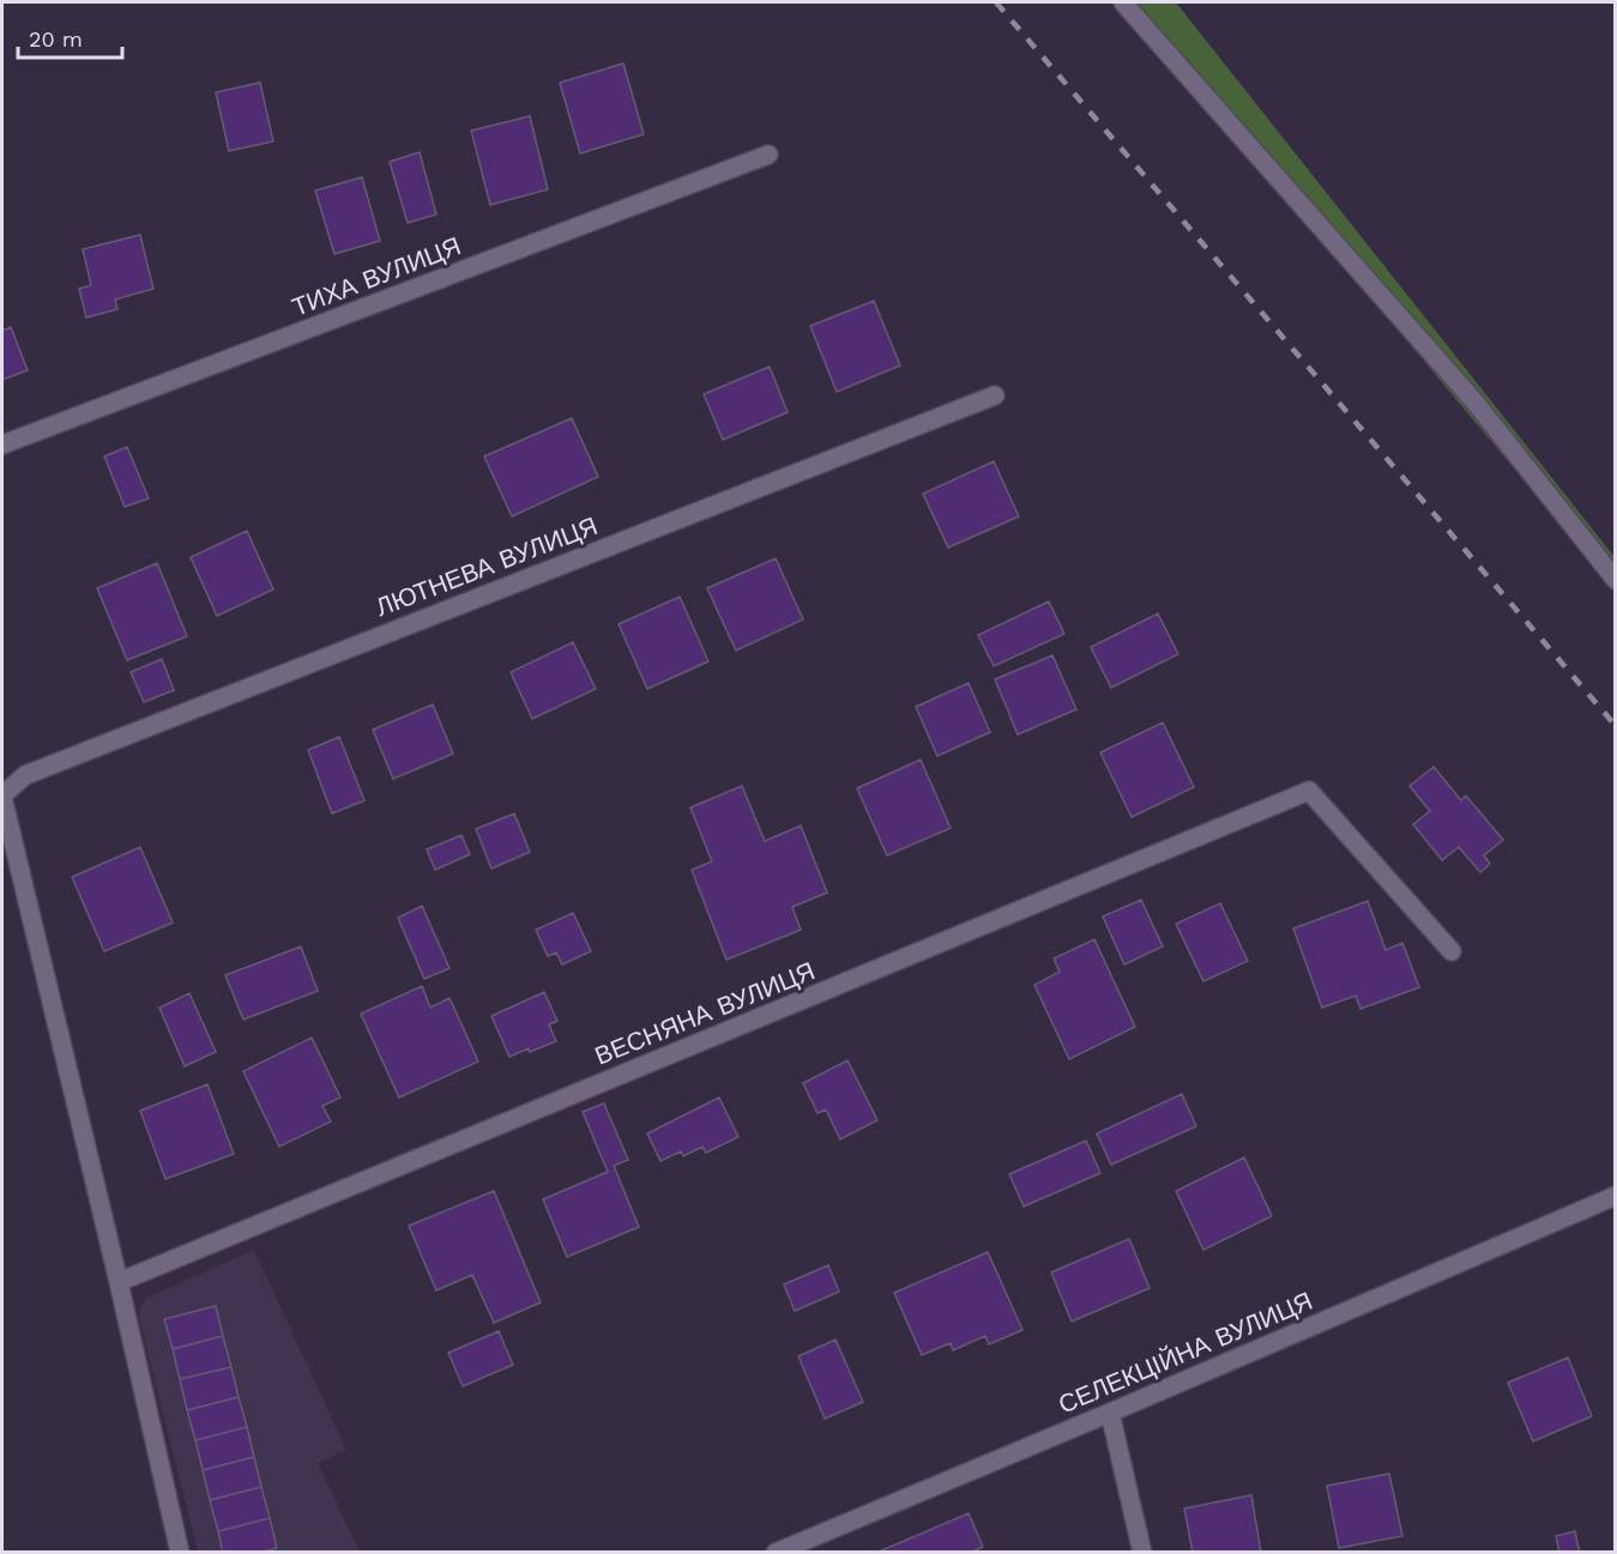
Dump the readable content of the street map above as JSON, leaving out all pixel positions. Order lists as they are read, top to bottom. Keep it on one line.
{"streets":{"street":["ТИХА ВУЛИЦЯ","ЛЮТНЕВА ВУЛИЦЯ","ВЕСНЯНА ВУЛИЦЯ","СЕЛЕКЦІЙНА ВУЛИЦЯ"]},"scale_bar":"20 m"}
